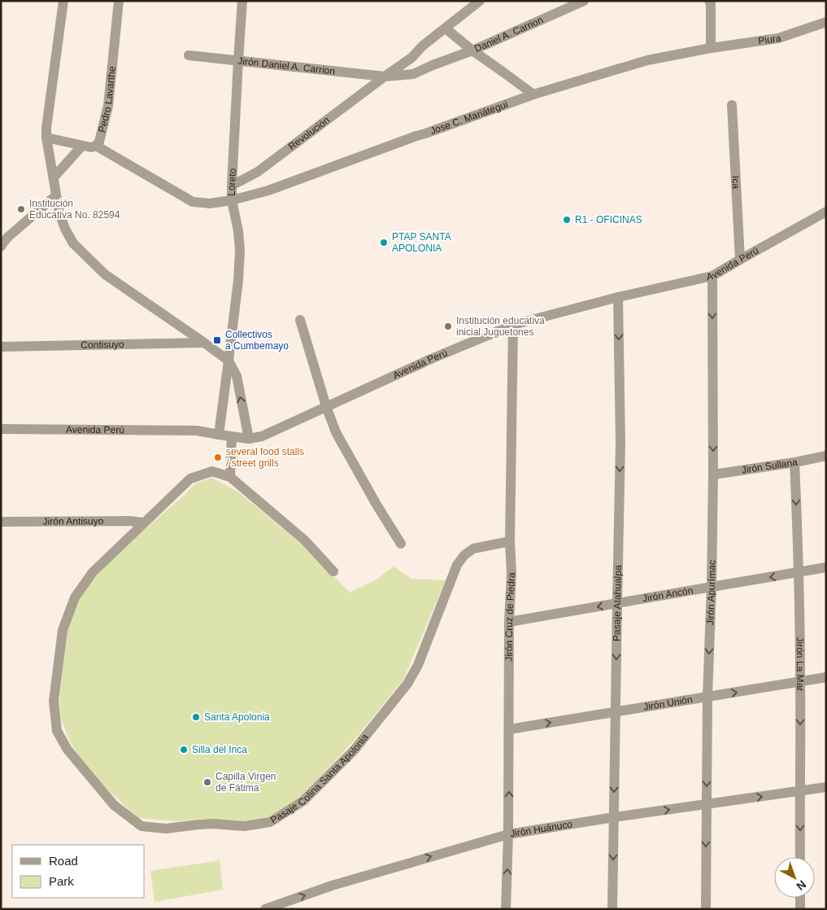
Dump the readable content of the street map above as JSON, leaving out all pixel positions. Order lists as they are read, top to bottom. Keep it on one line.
{"streets":{"street":["Daniel A. Carrion","Piura","Jirón Daniel A. Carrion","Pedro Lavarthe","Jose C. Mariátegui","Revolución","Loreto","Ica","Avenida Perú","Contisuyo","Jirón Sullana","Jirón Antisuyo","Jirón Apurímac","Jirón Ancón","Pasaje Atahualpa","Jirón Cruz de Piedra","Jirón La Mar","Jirón Unión","Pasaje Colina Santa Apolonia","Jirón Huánuco"]},"crossings":[["Daniel A. Carrion","Jirón Daniel A. Carrion"],["Daniel A. Carrion","Revolución"],["Piura","Jose C. Mariátegui"],["Jirón Daniel A. Carrion","Revolución"],["Jirón Daniel A. Carrion","Loreto"],["Pedro Lavarthe","Jose C. Mariátegui"],["Jose C. Mariátegui","Loreto"],["Revolución","Loreto"],["Loreto","Avenida Perú"],["Ica","Avenida Perú"],["Avenida Perú","Jirón Apurímac"],["Avenida Perú","Pasaje Atahualpa"],["Avenida Perú","Jirón Cruz de Piedra"],["Jirón Sullana","Jirón Apurímac"],["Jirón Sullana","Jirón La Mar"],["Jirón Antisuyo","Pasaje Colina Santa Apolonia"],["Jirón Apurímac","Jirón Ancón"],["Jirón Apurímac","Jirón Unión"],["Jirón Apurímac","Jirón Huánuco"],["Jirón Ancón","Pasaje Atahualpa"],["Jirón Ancón","Jirón Cruz de Piedra"],["Jirón Ancón","Jirón La Mar"],["Pasaje Atahualpa","Jirón Unión"],["Pasaje Atahualpa","Jirón Huánuco"],["Jirón Cruz de Piedra","Jirón Unión"],["Jirón Cruz de Piedra","Pasaje Colina Santa Apolonia"],["Jirón Cruz de Piedra","Jirón Huánuco"],["Jirón La Mar","Jirón Unión"],["Jirón La Mar","Jirón Huánuco"]],"one_way":["Jirón Apurímac","Jirón Ancón","Pasaje Atahualpa","Jirón La Mar","Jirón Unión","Jirón Huánuco"],"places":{"other":["Institución Educativa No. 82594","R1 - OFICINAS","PTAP SANTA APOLONIA","Institución educativa inicial Juguetones","several food stalls / street grills","Santa Apolonia","Silla del Inca","Capilla Virgen de Fátima"],"transit":["Collectivos a Cumbemayo"]},"legend":["Road","Park"],"north":"bottom right"}
